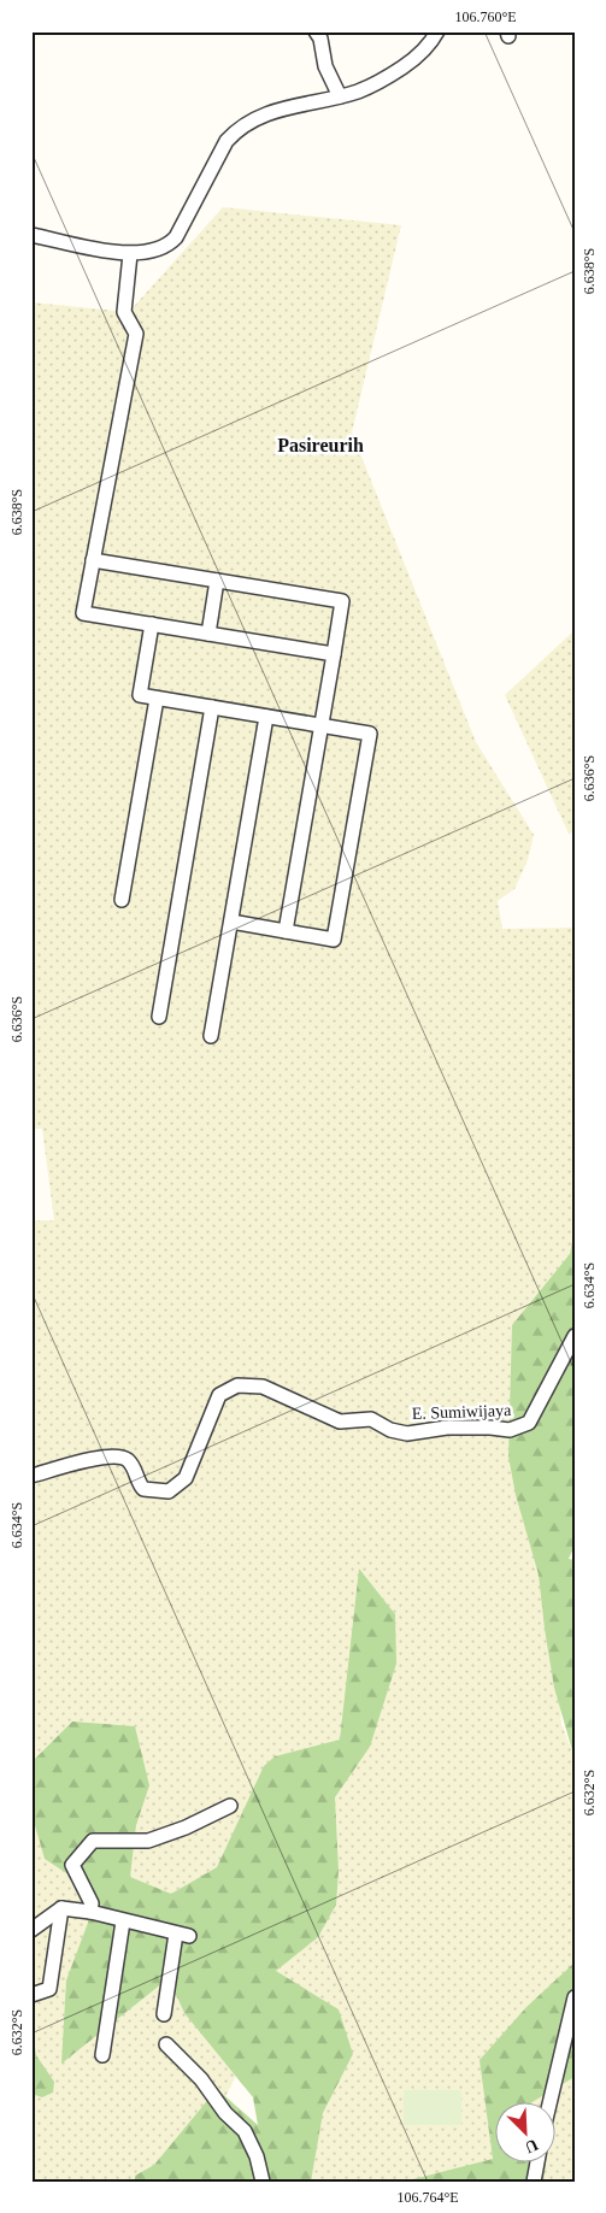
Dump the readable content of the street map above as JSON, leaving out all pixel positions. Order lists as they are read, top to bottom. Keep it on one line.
{"streets":{"street":["E. Sumiwijaya"]},"districts":["Pasireurih"],"north":"bottom right","coordinates":["106.760°E","6.638°S","6.636°S","6.634°S","6.632°S","106.764°E"]}
